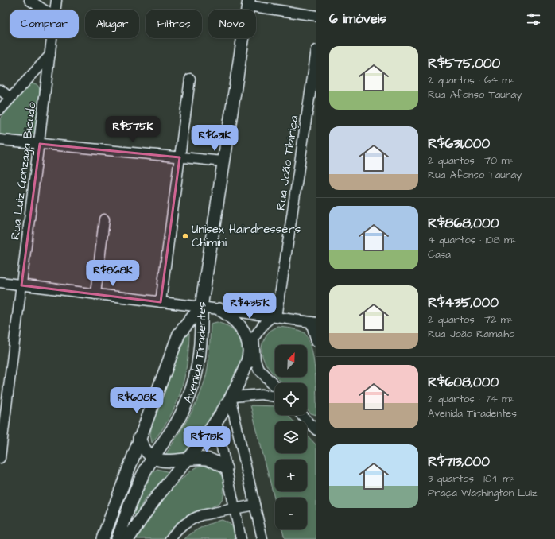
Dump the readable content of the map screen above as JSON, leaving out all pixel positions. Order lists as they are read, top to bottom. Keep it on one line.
{"streets":{"main road":["Avenida Tiradentes"],"street":["Rua João Tibiriça","Rua Luiz Gonzaga Bicudo"]},"places":["Unisex Hairdressers Chimini"],"north":"top right","page":{"heading":"6 imóveis","chip":["Comprar","Alugar","Filtros","Novo"],"list":[{"name":"R$575,000","note":"2 quartos · 64 m² · Rua Afonso Taunay"},{"name":"R$631,000","note":"2 quartos · 70 m² · Rua Afonso Taunay"},{"name":"R$868,000","note":"4 quartos · 108 m² · Casa"},{"name":"R$435,000","note":"2 quartos · 72 m² · Rua João Ramalho"},{"name":"R$608,000","note":"2 quartos · 74 m² · Avenida Tiradentes"},{"name":"R$713,000","note":"3 quartos · 104 m² · Praça Washington Luiz"}],"price":["R$575K","R$631K","R$868K","R$435K","R$608K","R$713K"],"map_buttons":["+","−"]}}
